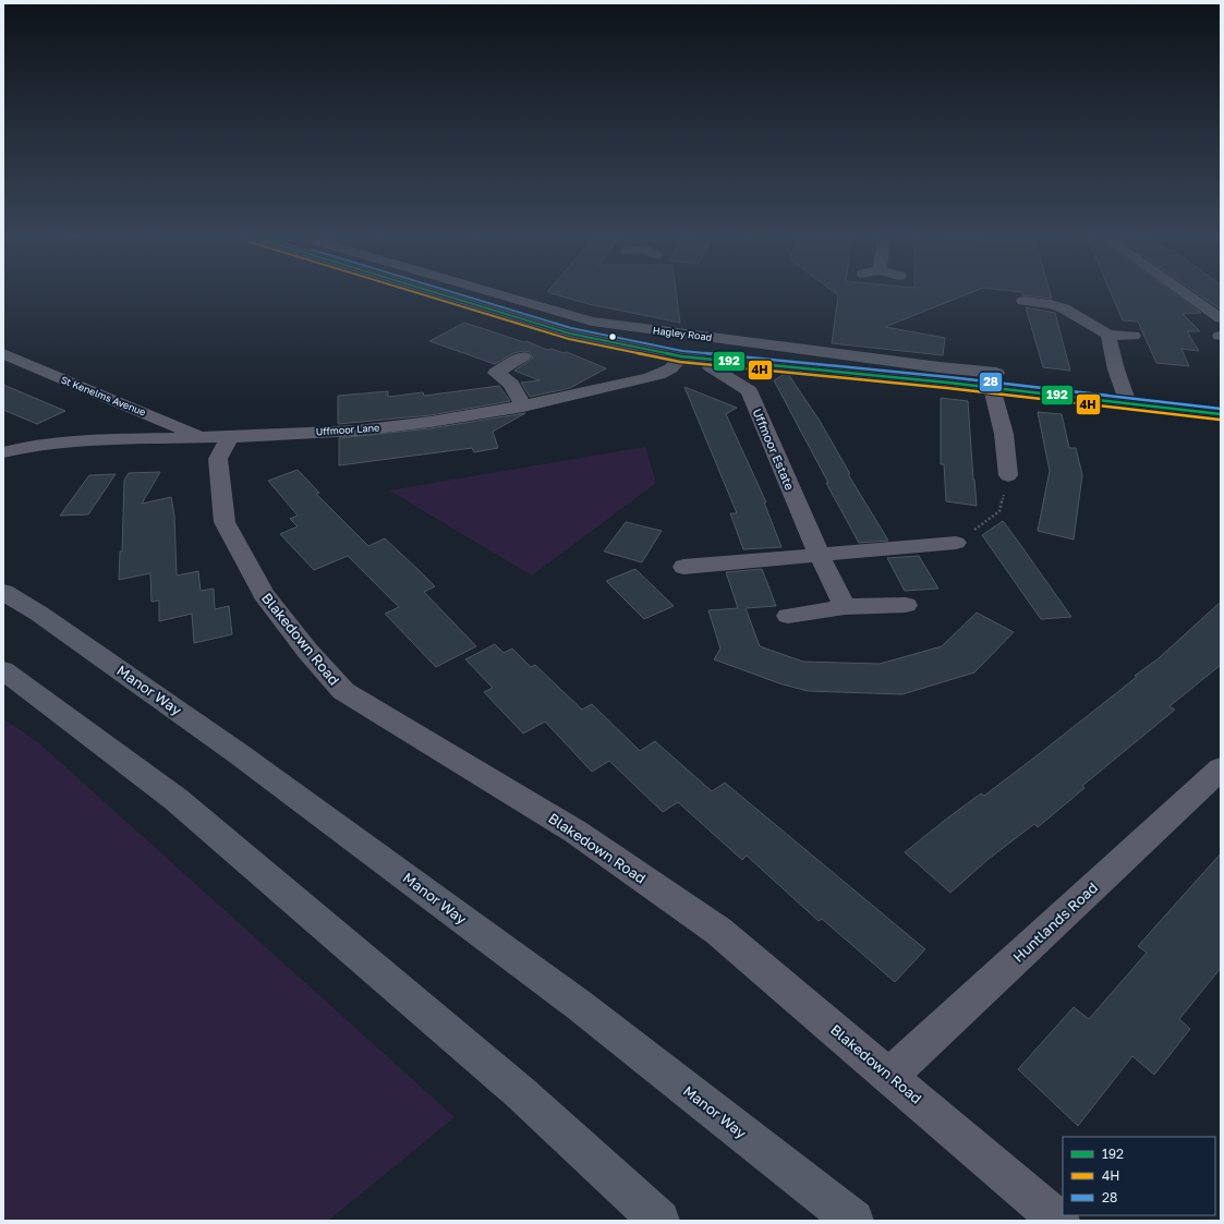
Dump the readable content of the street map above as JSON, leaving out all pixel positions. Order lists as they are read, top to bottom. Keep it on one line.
{"streets":{"highway":["Manor Way"],"main road":["Hagley Road"],"street":["St Kenelms Avenue","Uffmoor Lane","Uffmoor Estate","Blakedown Road","Huntlands Road"]},"crossings":[["Hagley Road","Uffmoor Lane"],["Hagley Road","Uffmoor Estate"],["St Kenelms Avenue","Uffmoor Lane"],["St Kenelms Avenue","Blakedown Road"],["Uffmoor Lane","Blakedown Road"],["Blakedown Road","Huntlands Road"]],"lines":["transit line 192","transit line 4H","transit line 28"],"legend":["192","4H","28"]}
